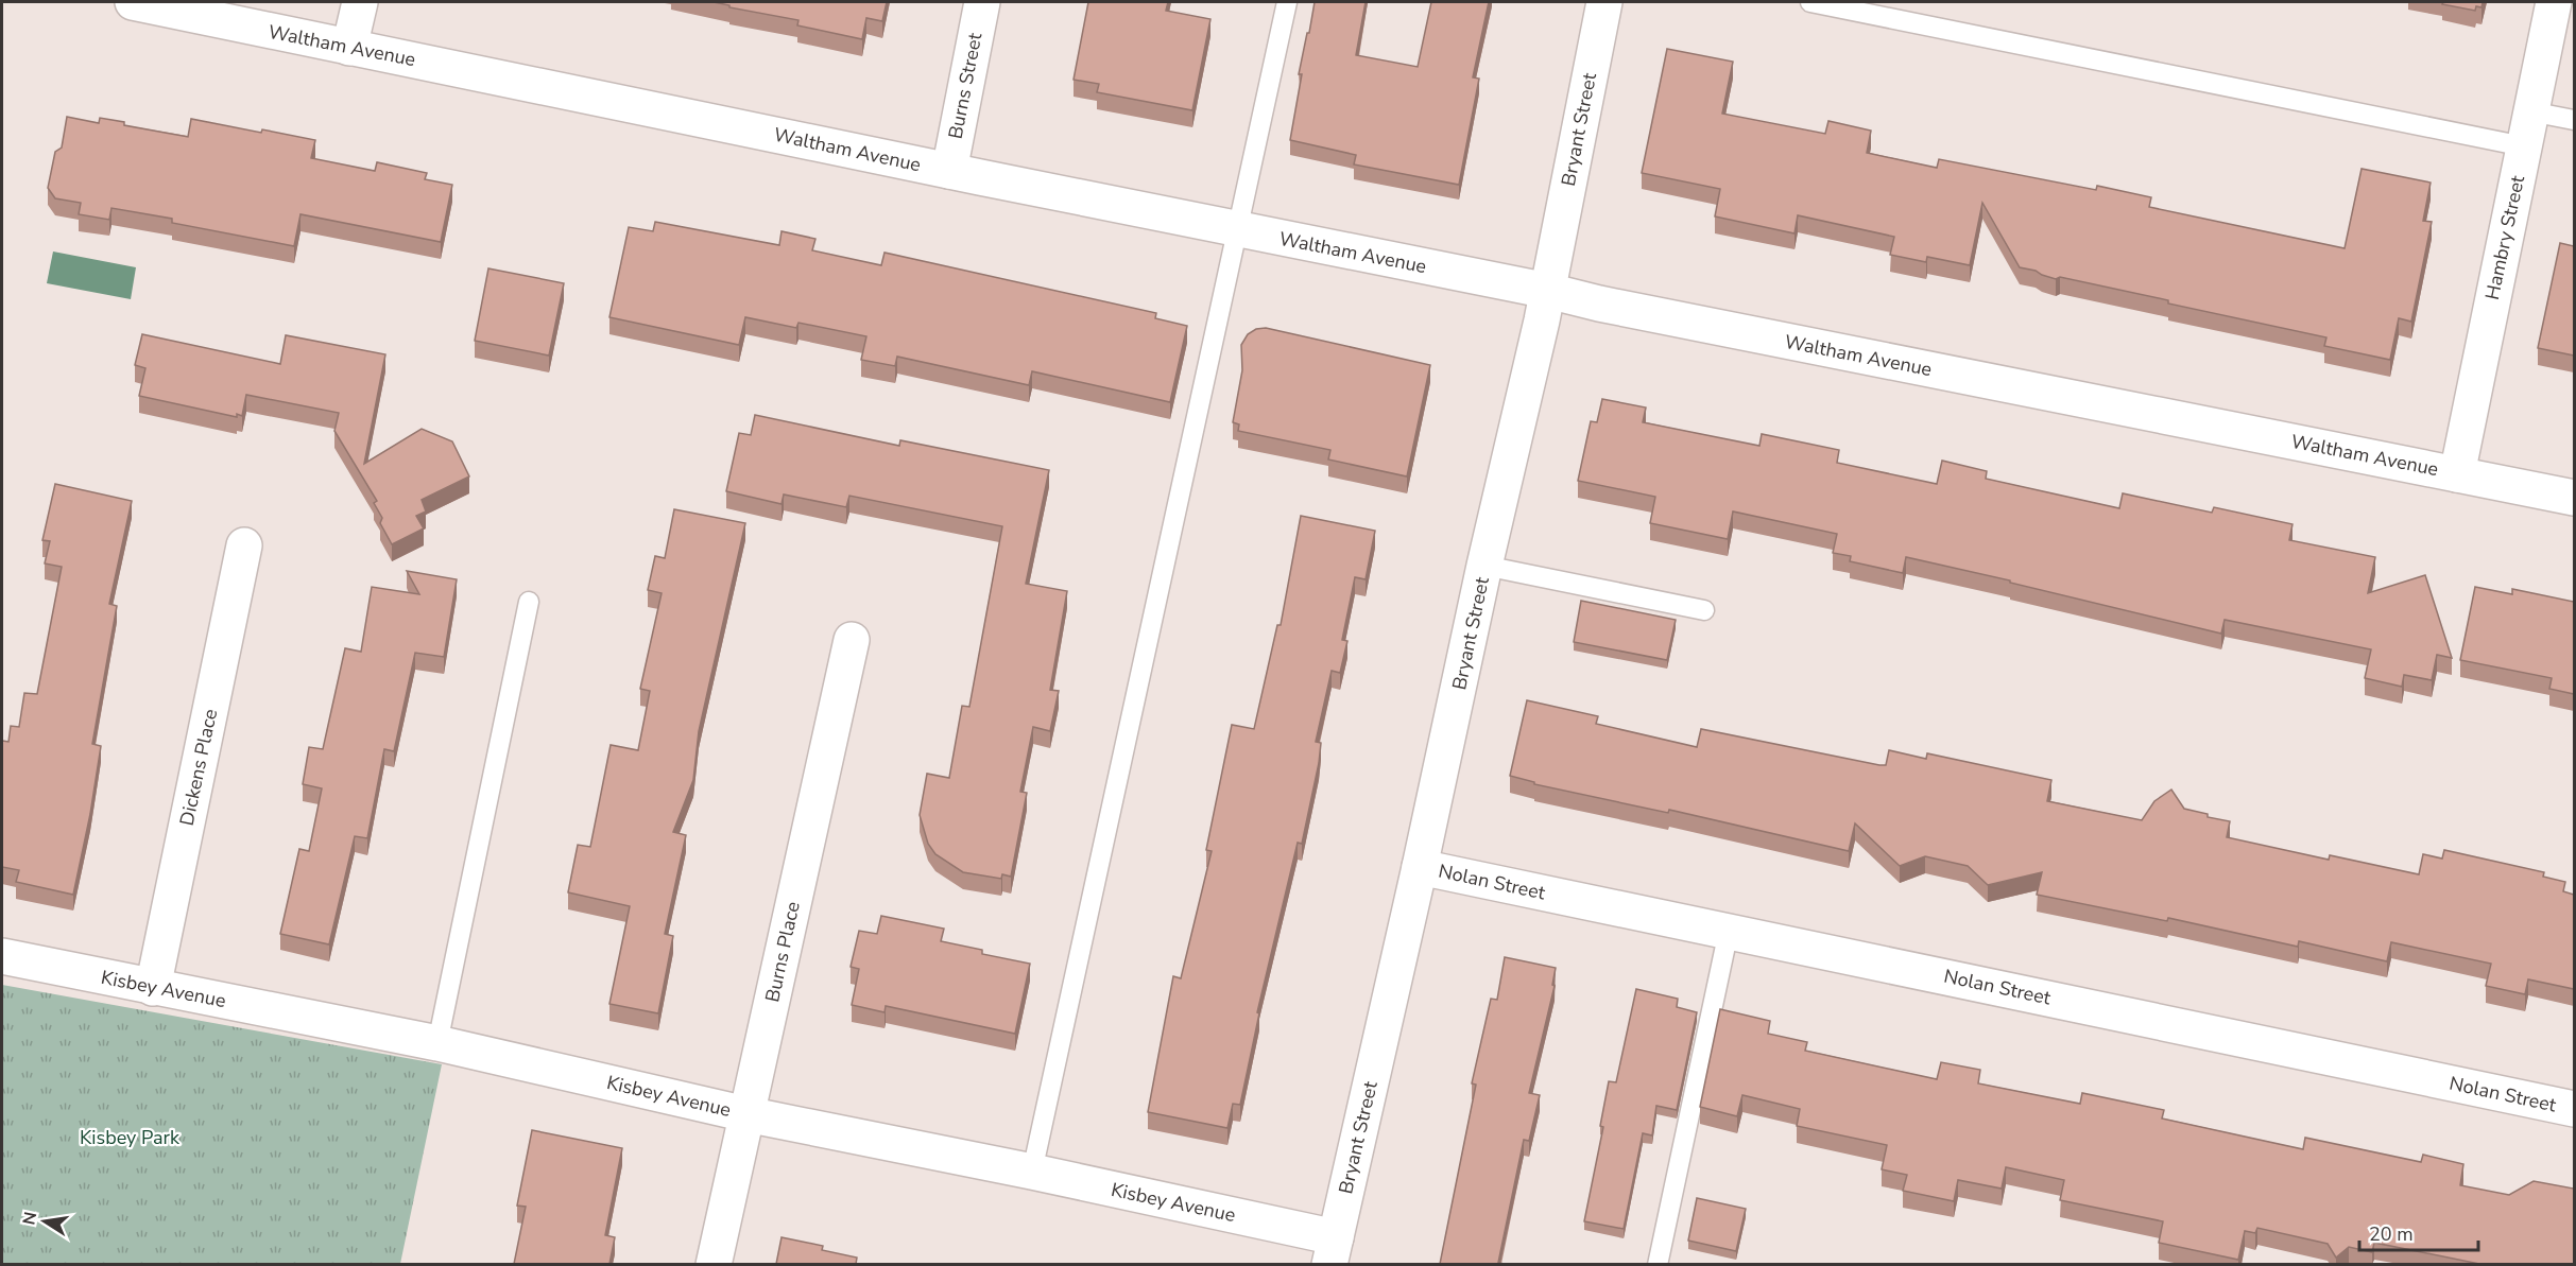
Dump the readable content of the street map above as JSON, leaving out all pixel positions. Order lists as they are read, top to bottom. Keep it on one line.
{"streets":{"street":["Waltham Avenue","Burns Street","Bryant Street","Hambry Street","Dickens Place","Nolan Street","Burns Place","Kisbey Avenue"]},"crossings":[["Waltham Avenue","Burns Street"],["Waltham Avenue","Bryant Street"],["Waltham Avenue","Hambry Street"],["Bryant Street","Nolan Street"],["Bryant Street","Kisbey Avenue"],["Dickens Place","Kisbey Avenue"],["Burns Place","Kisbey Avenue"]],"parks":["Kisbey Park"],"scale_bar":"20 m","north":"left"}
